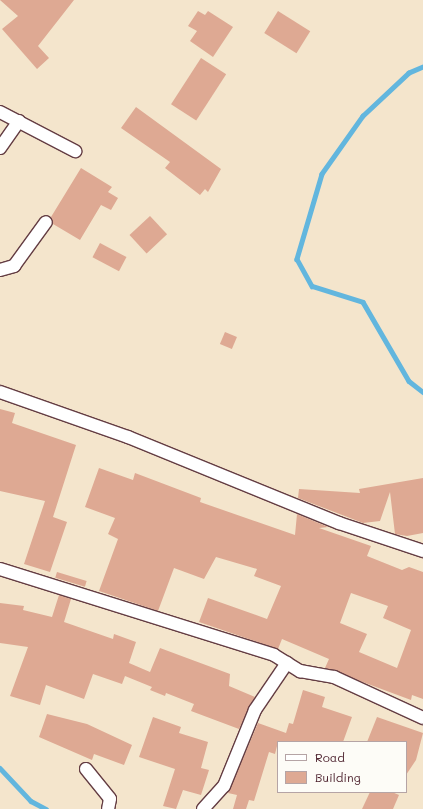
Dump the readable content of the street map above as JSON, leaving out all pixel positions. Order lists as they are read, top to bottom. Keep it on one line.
{"legend":["Road","Building"]}
